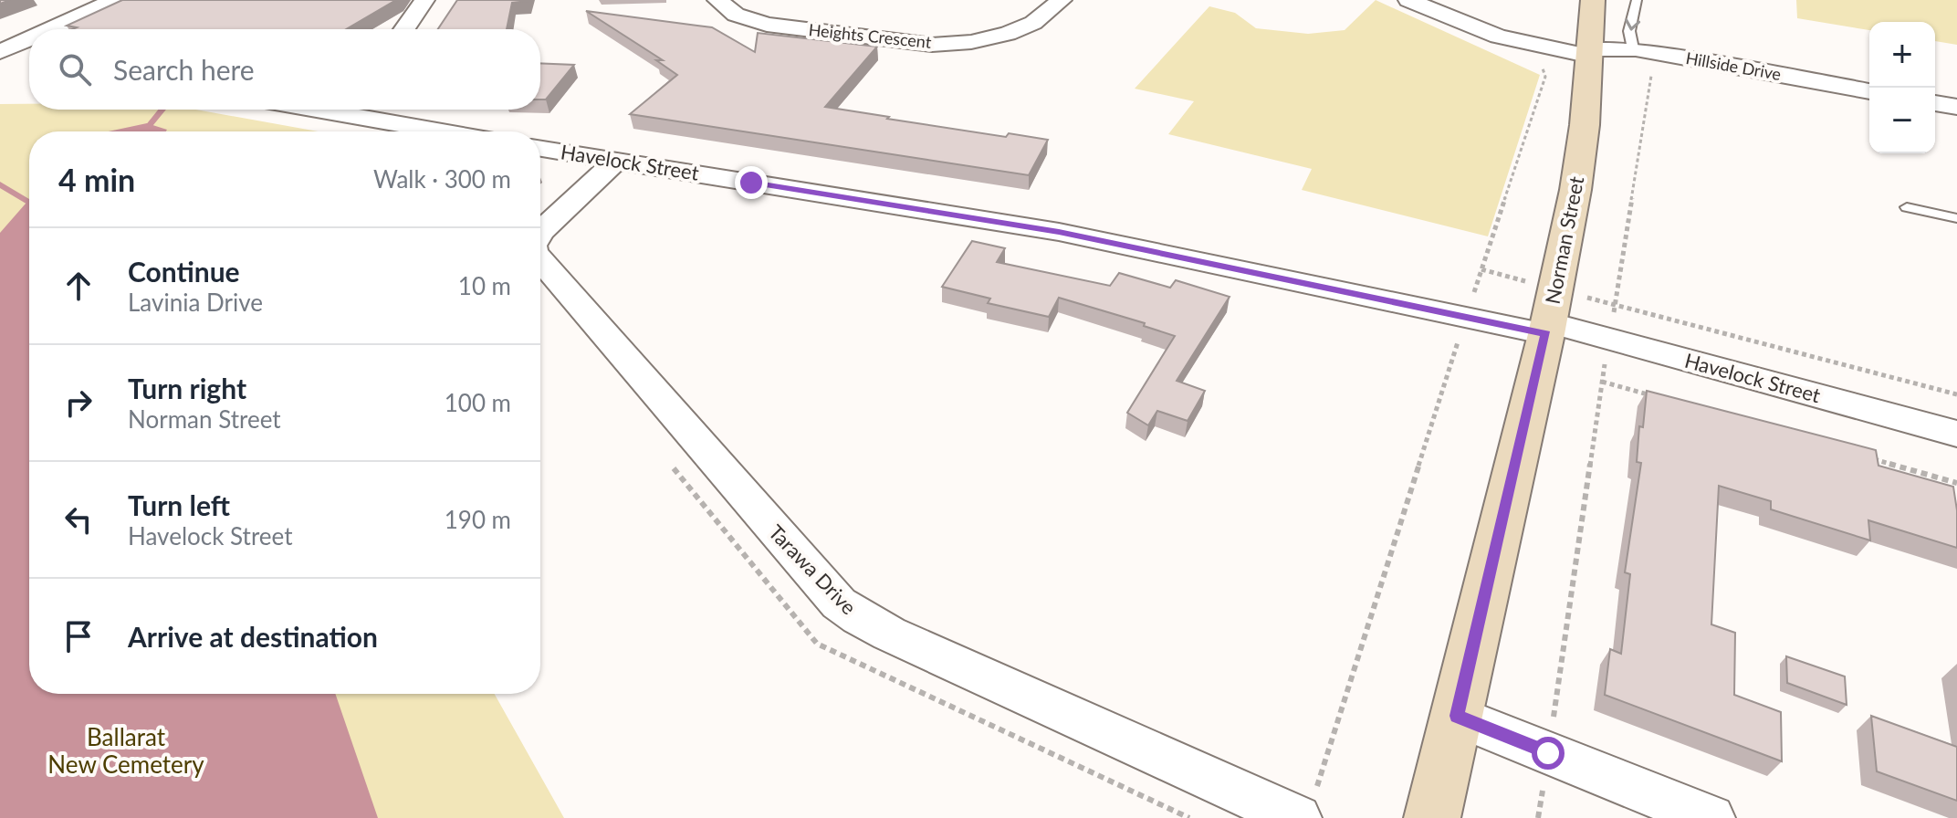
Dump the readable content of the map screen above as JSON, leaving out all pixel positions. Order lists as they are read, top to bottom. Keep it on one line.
{"streets":{"street":["Heights Crescent","Hillside Drive","Havelock Street","Norman Street","Tarawa Drive"]},"crossings":[["Hillside Drive","Norman Street"],["Havelock Street","Norman Street"],["Havelock Street","Tarawa Drive"]],"parks":["Ballarat New Cemetery"],"page":{"map_buttons":["+","−"],"search":"Search here","heading":["4 min","Walk · 300 m"],"list":[["Continue","Lavinia Drive","10 m"],["Turn right","Norman Street","100 m"],["Turn left","Havelock Street","190 m"],"Arrive at destination"]}}
